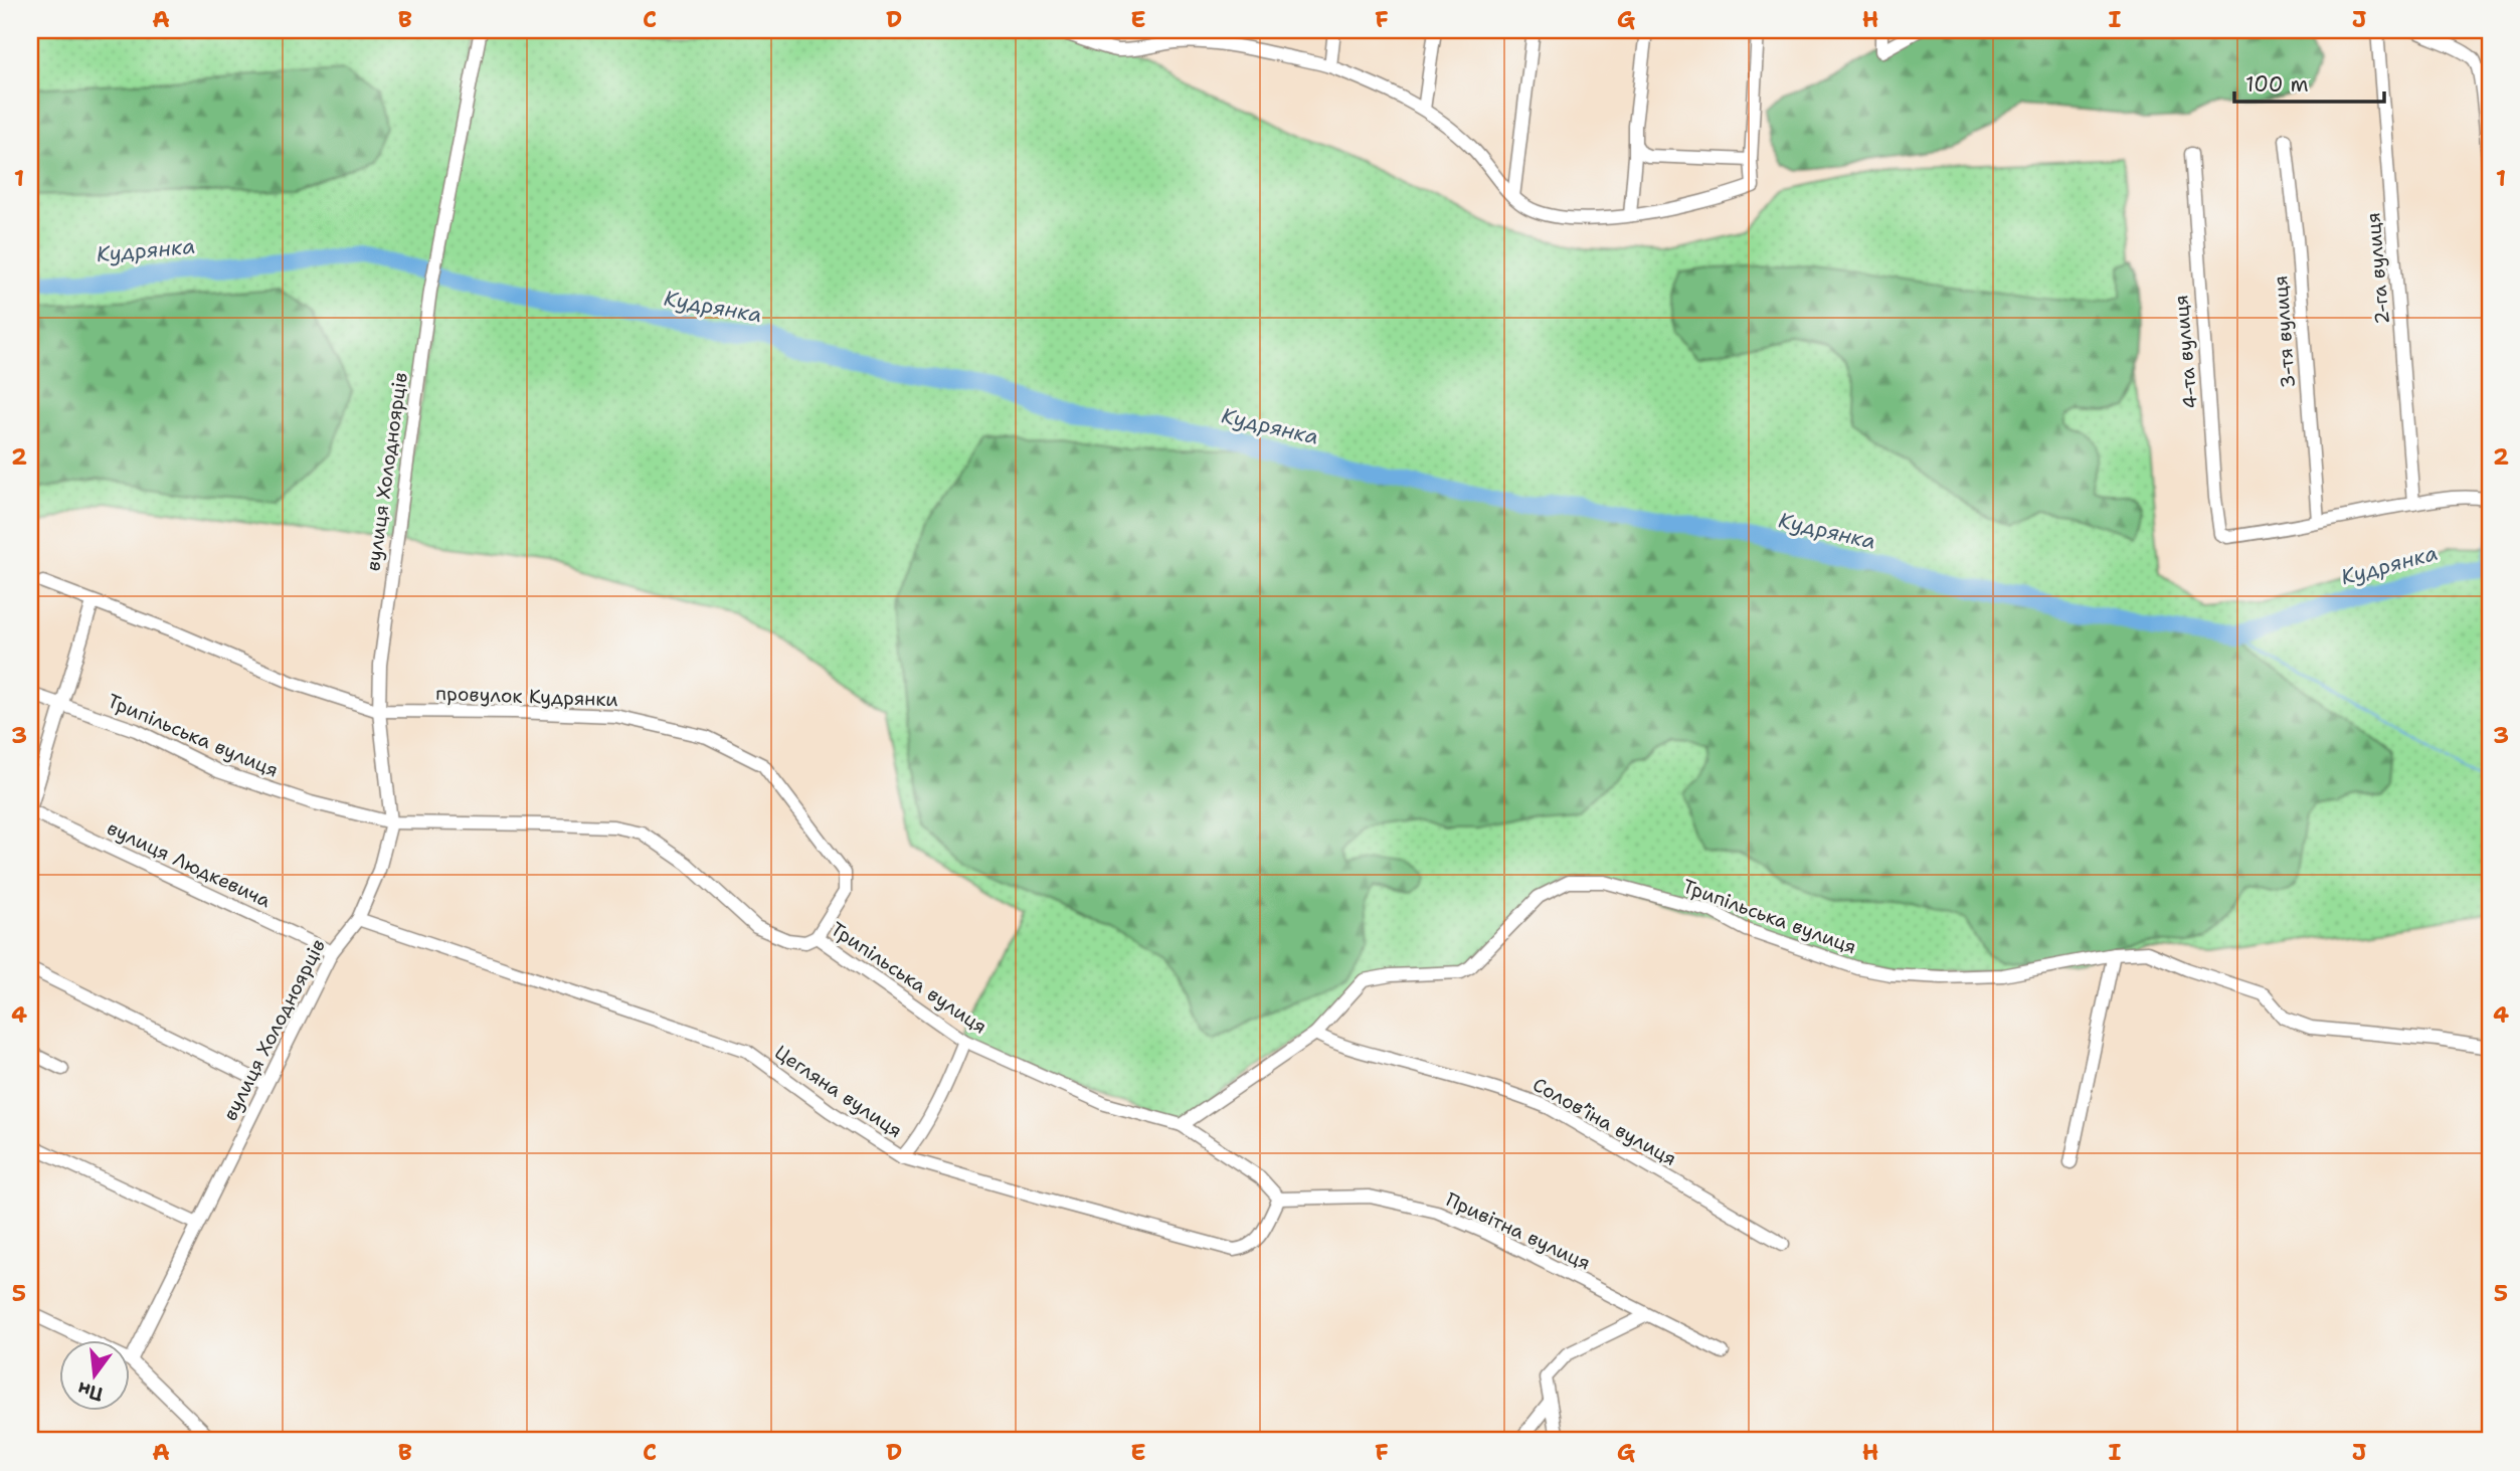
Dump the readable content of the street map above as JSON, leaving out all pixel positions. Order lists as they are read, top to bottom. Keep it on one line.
{"streets":{"street":["2-га вулиця","3-тя вулиця","4-та вулиця","вулиця Холодноярців","провулок Кудрянки","Трипільська вулиця","вулиця Людкевича","Цегляна вулиця","Соловʼїна вулиця","Привітна вулиця"]},"crossings":[["3-тя вулиця","4-та вулиця"],["вулиця Холодноярців","провулок Кудрянки"],["вулиця Холодноярців","Трипільська вулиця"],["вулиця Холодноярців","вулиця Людкевича"],["вулиця Холодноярців","Цегляна вулиця"],["провулок Кудрянки","Трипільська вулиця"],["Трипільська вулиця","Соловʼїна вулиця"],["Цегляна вулиця","Привітна вулиця"]],"water":["Кудрянка"],"scale_bar":"100 m","north":"bottom","grid":{"columns":["A","B","C","D","E","F","G","H","I","J"],"rows":["1","2","3","4","5"]}}
